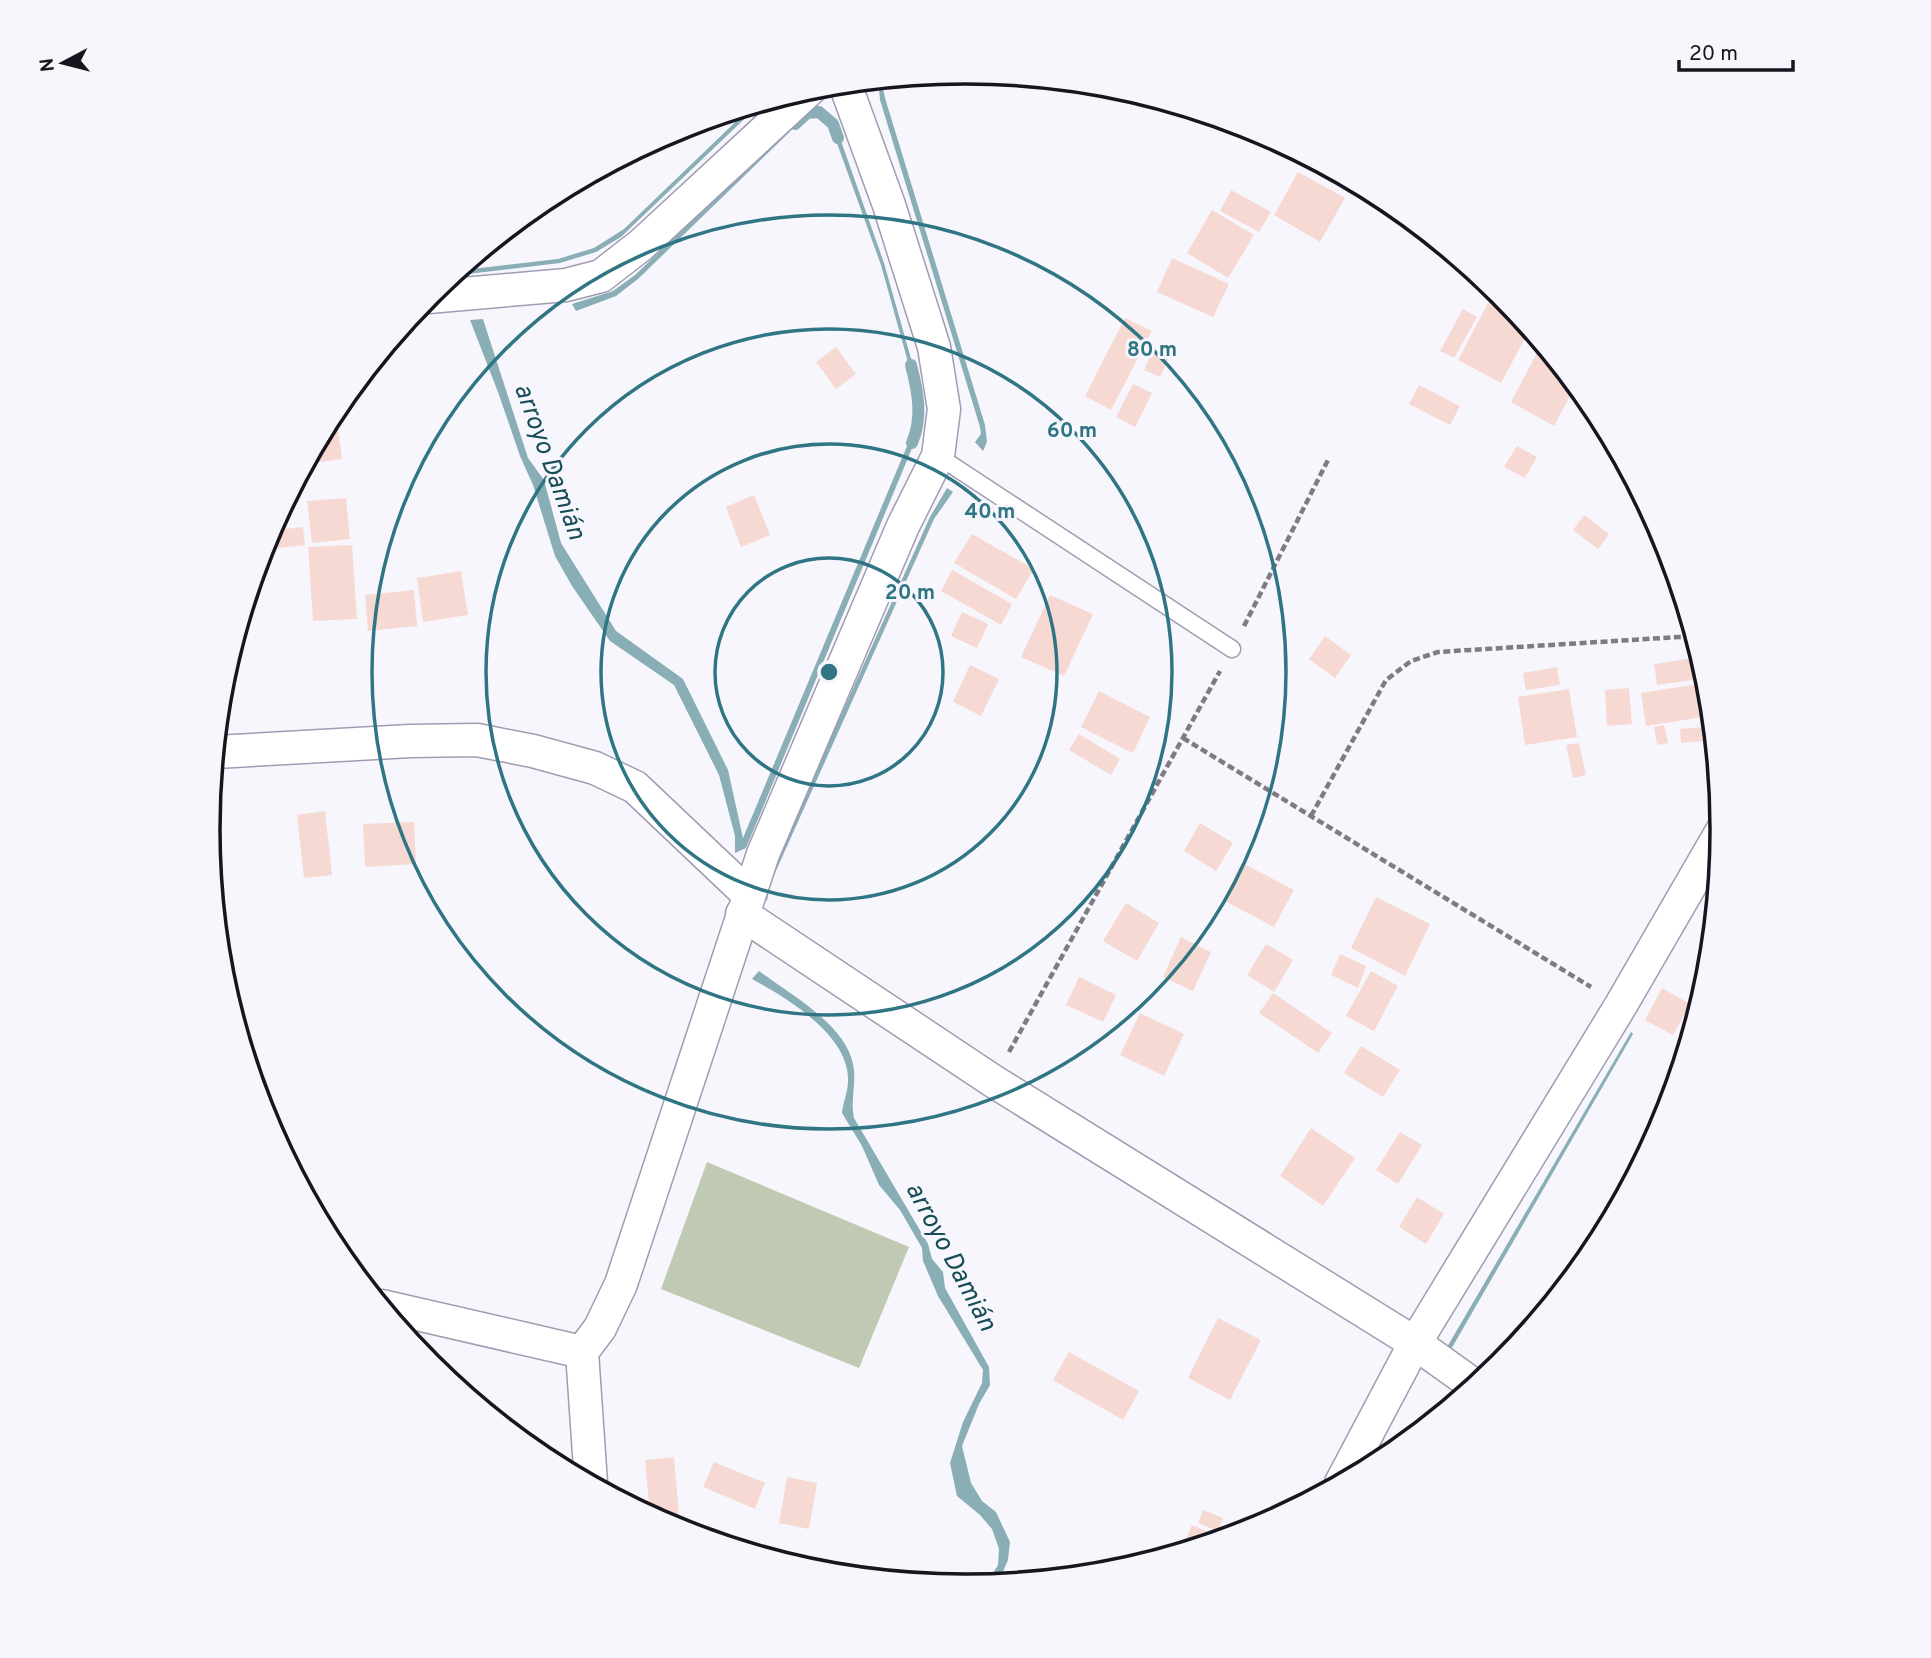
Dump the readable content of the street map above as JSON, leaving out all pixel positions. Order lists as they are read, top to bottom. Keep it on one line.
{"water":["arroyo Damián"],"scale_bar":"20 m","north":"left","rings":["80 m","60 m","40 m","20 m"]}
